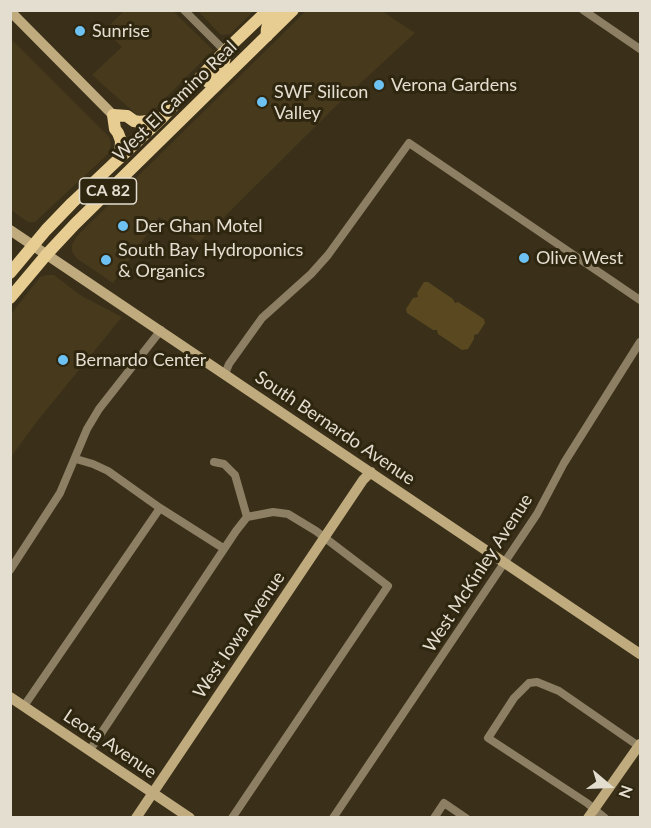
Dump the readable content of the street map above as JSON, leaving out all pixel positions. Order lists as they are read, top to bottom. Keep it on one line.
{"streets":{"main road":["West El Camino Real","CA 82"],"street":["South Bernardo Avenue","West McKinley Avenue","West Iowa Avenue","Leota Avenue"]},"crossings":[["West El Camino Real","CA 82"],["West El Camino Real","South Bernardo Avenue"],["South Bernardo Avenue","West McKinley Avenue"],["South Bernardo Avenue","West Iowa Avenue"],["West Iowa Avenue","Leota Avenue"]],"places":["Sunrise","Verona Gardens","SWF Silicon Valley","Der Ghan Motel","Olive West","South Bay Hydroponics & Organics","Bernardo Center"],"north":"right"}
